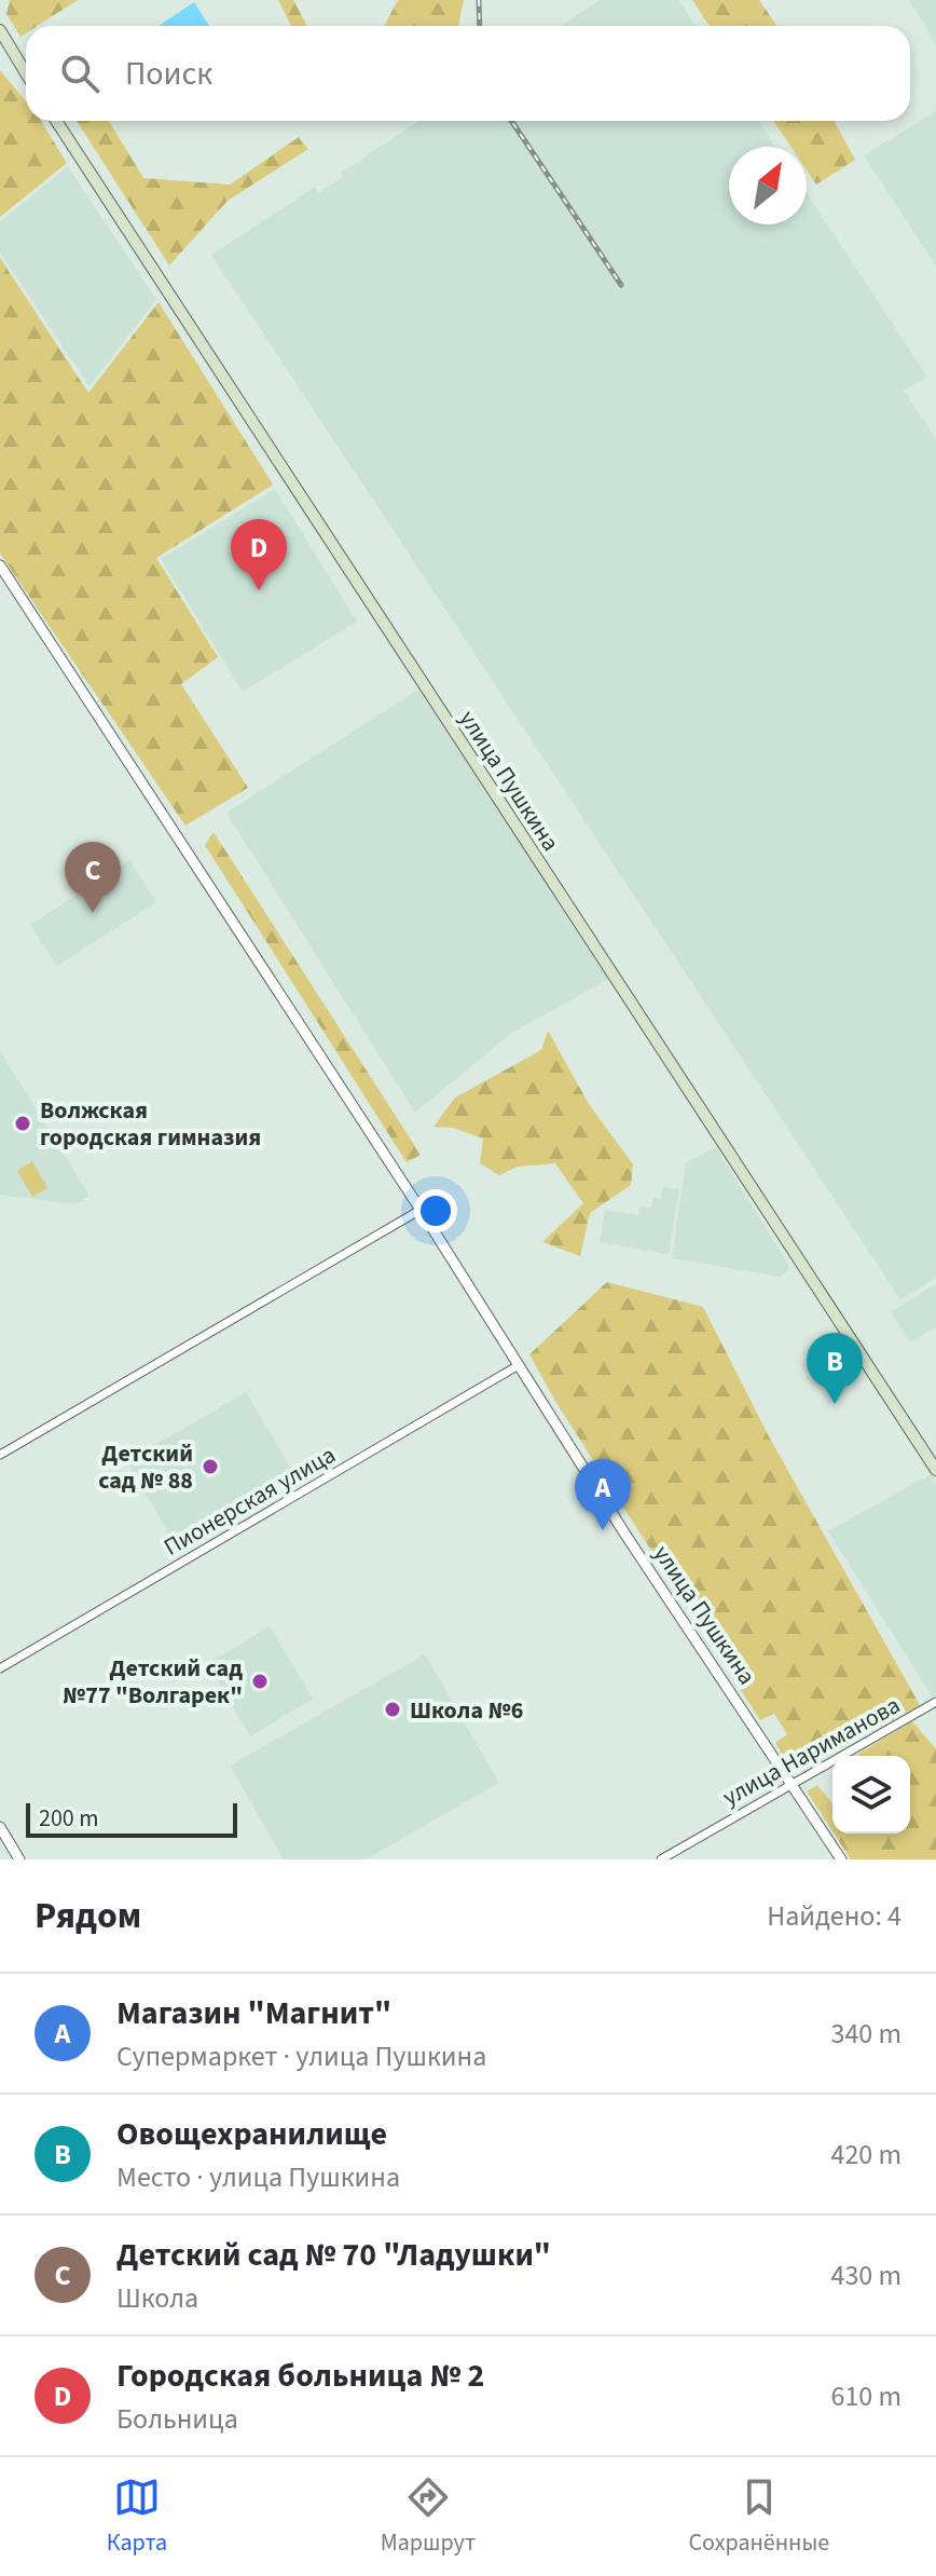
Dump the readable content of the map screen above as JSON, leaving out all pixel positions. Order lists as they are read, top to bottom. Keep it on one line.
{"streets":{"main road":["улица Пушкина"],"street":["Пионерская улица","улица Нариманова"]},"crossings":[["улица Пушкина","Пионерская улица"],["улица Пушкина","улица Нариманова"]],"places":["Волжская городская гимназия","Детский сад № 88","Детский сад №77 \"Волгарек\"","Школа №6"],"scale_bar":"200 m","north":"top right","page":{"search":"Поиск","pins":["D","C","B","A"],"scale":"200 m","heading":["Рядом","Найдено: 4"],"list":[{"mark":"A","name":"Магазин \"Магнит\"","note":"Супермаркет · улица Пушкина","value":"340 m"},{"mark":"B","name":"Овощехранилище","note":"Место · улица Пушкина","value":"420 m"},{"mark":"C","name":"Детский сад № 70 \"Ладушки\"","note":"Школа","value":"430 m"},{"mark":"D","name":"Городская больница № 2","note":"Больница","value":"610 m"}],"nav":["Карта","Маршрут","Сохранённые"]}}
